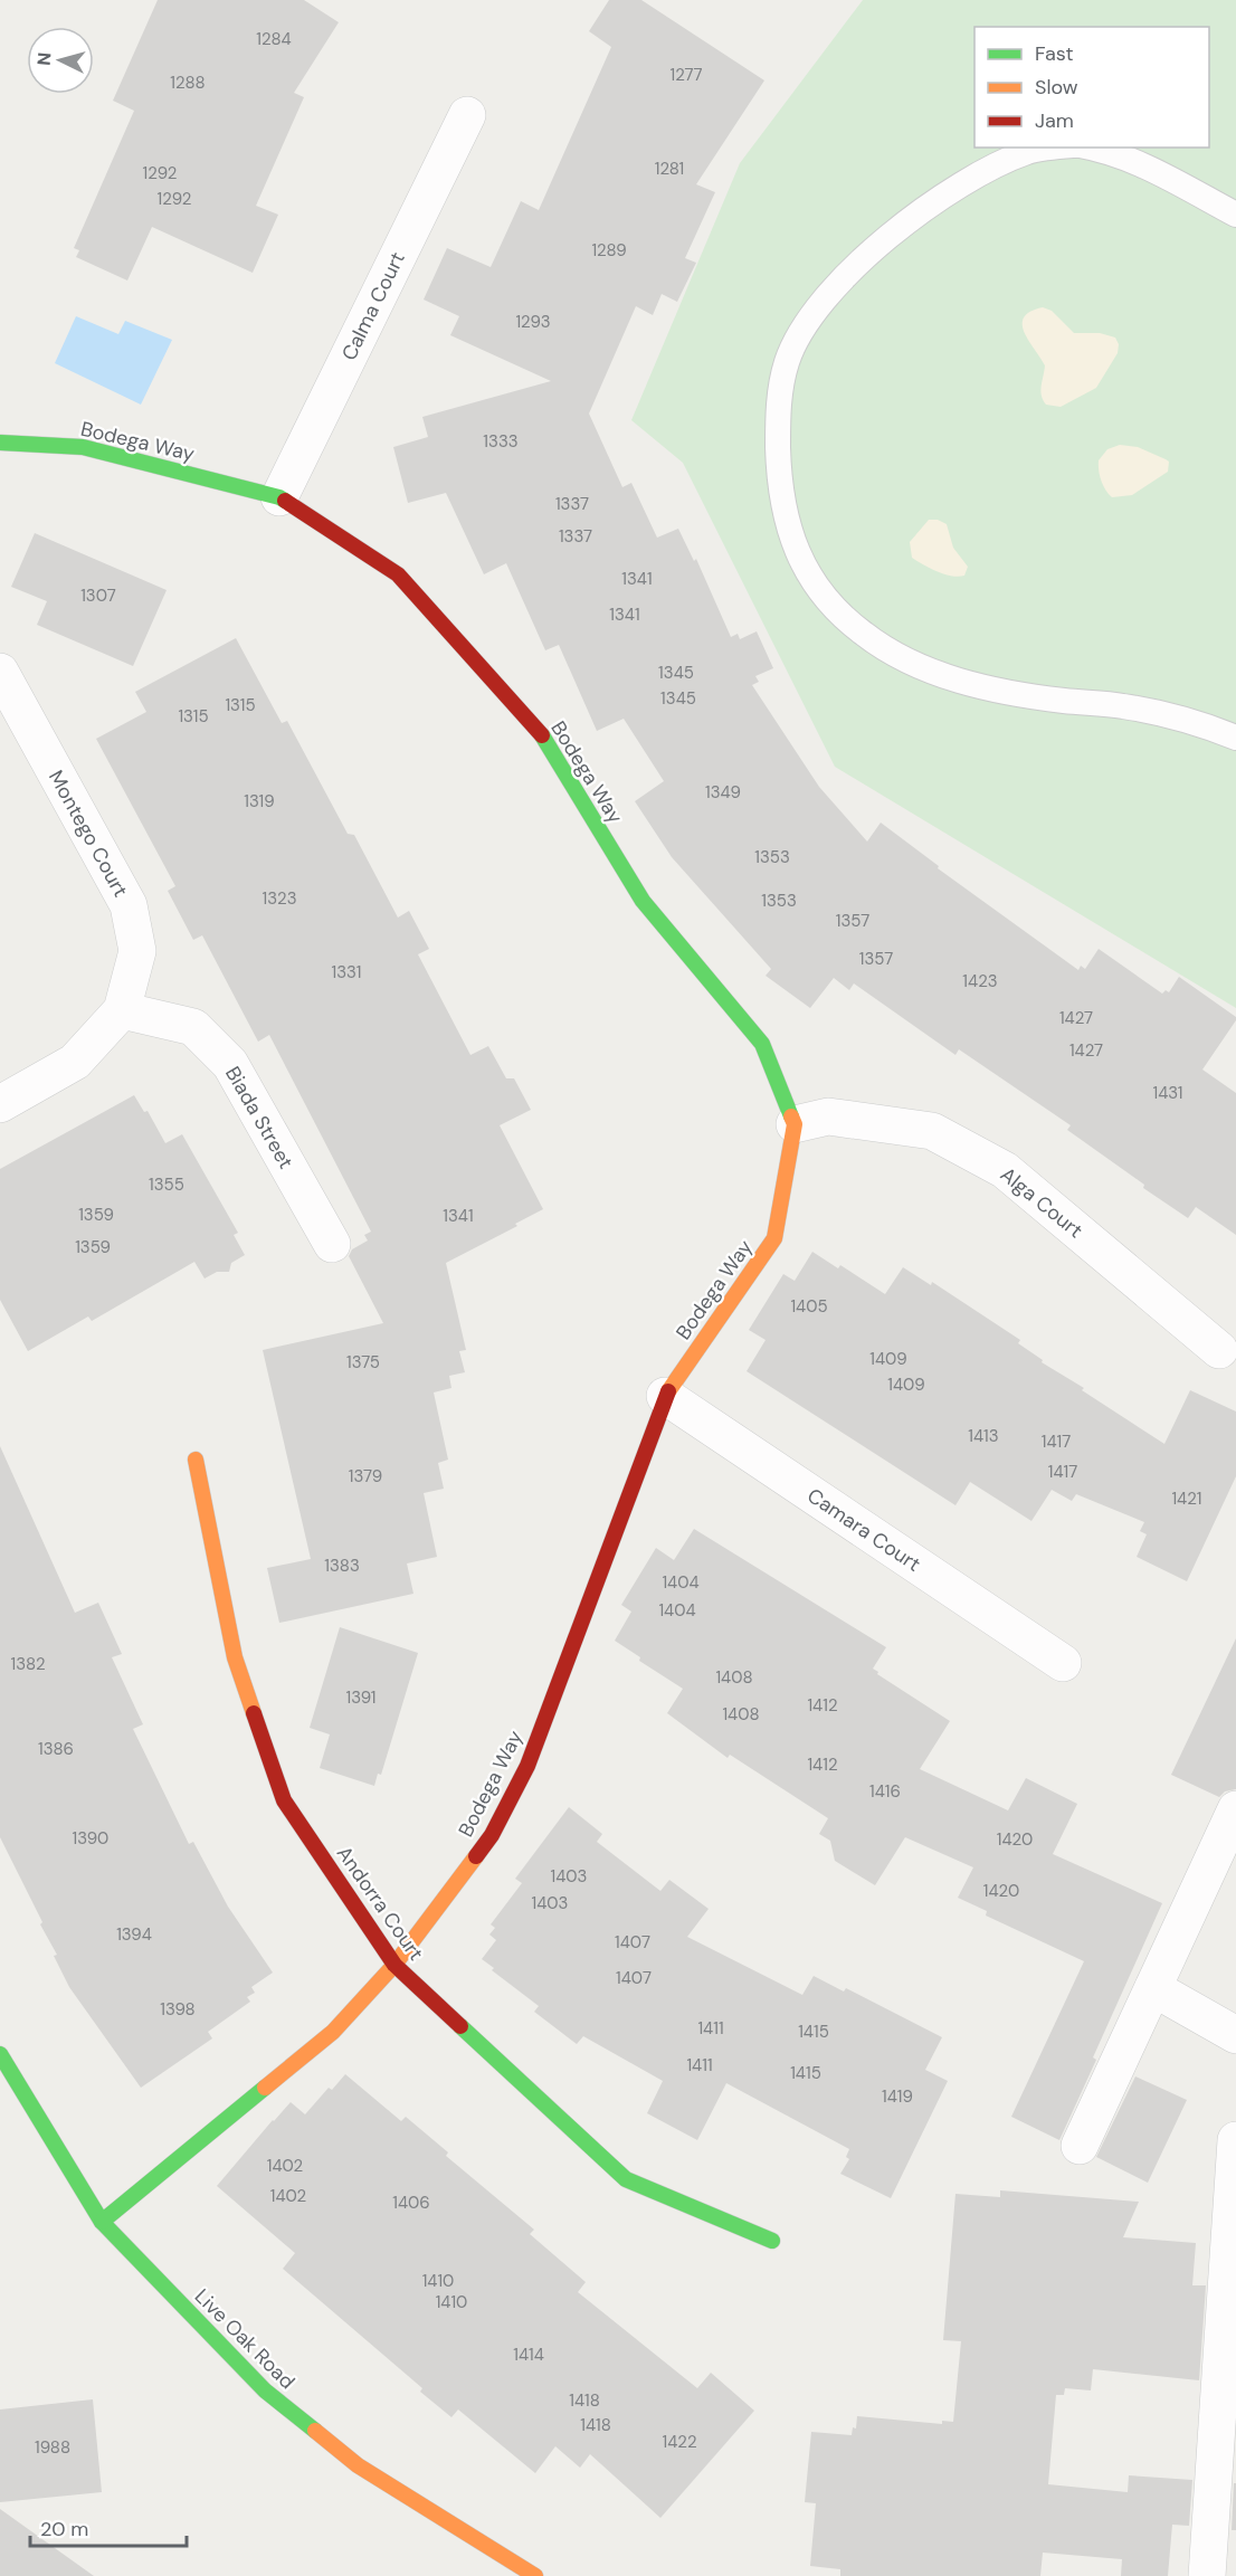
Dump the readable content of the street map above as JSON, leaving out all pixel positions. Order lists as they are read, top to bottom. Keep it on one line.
{"streets":{"street":["Calma Court","Bodega Way","Montego Court","Biada Street","Alga Court","Camara Court","Andorra Court","Live Oak Road"]},"crossings":[["Calma Court","Bodega Way"],["Bodega Way","Alga Court"],["Bodega Way","Camara Court"],["Bodega Way","Andorra Court"],["Bodega Way","Live Oak Road"],["Montego Court","Biada Street"]],"house_numbers":["1284","1277","1288","1281","1292","1292","1289","1293","1333","1337","1337","1341","1307","1341","1345","1345","1315","1315","1349","1319","1353","1323","1353","1357","1357","1331","1423","1427","1427","1431","1355","1359","1341","1359","1405","1409","1375","1409","1413","1417","1417","1379","1421","1383","1404","1404","1382","1408","1391","1412","1408","1386","1412","1416","1390","1420","1403","1420","1403","1394","1407","1407","1398","1411","1415","1411","1415","1419","1402","1402","1406","1410","1410","1414","1418","1418","1422","1988"],"legend":["Fast","Slow","Jam"],"scale_bar":"20 m","north":"left"}
